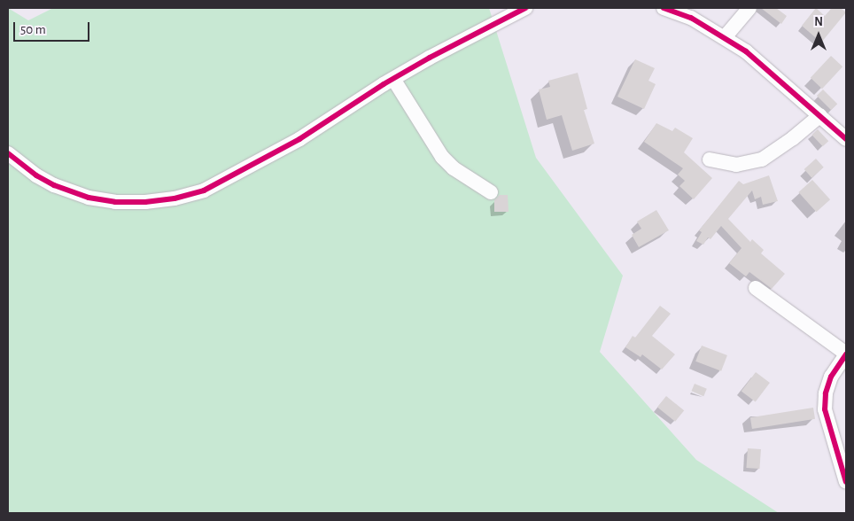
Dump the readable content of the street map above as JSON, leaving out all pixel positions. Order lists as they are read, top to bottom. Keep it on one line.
{"scale_bar":"50 m","north":"top"}
